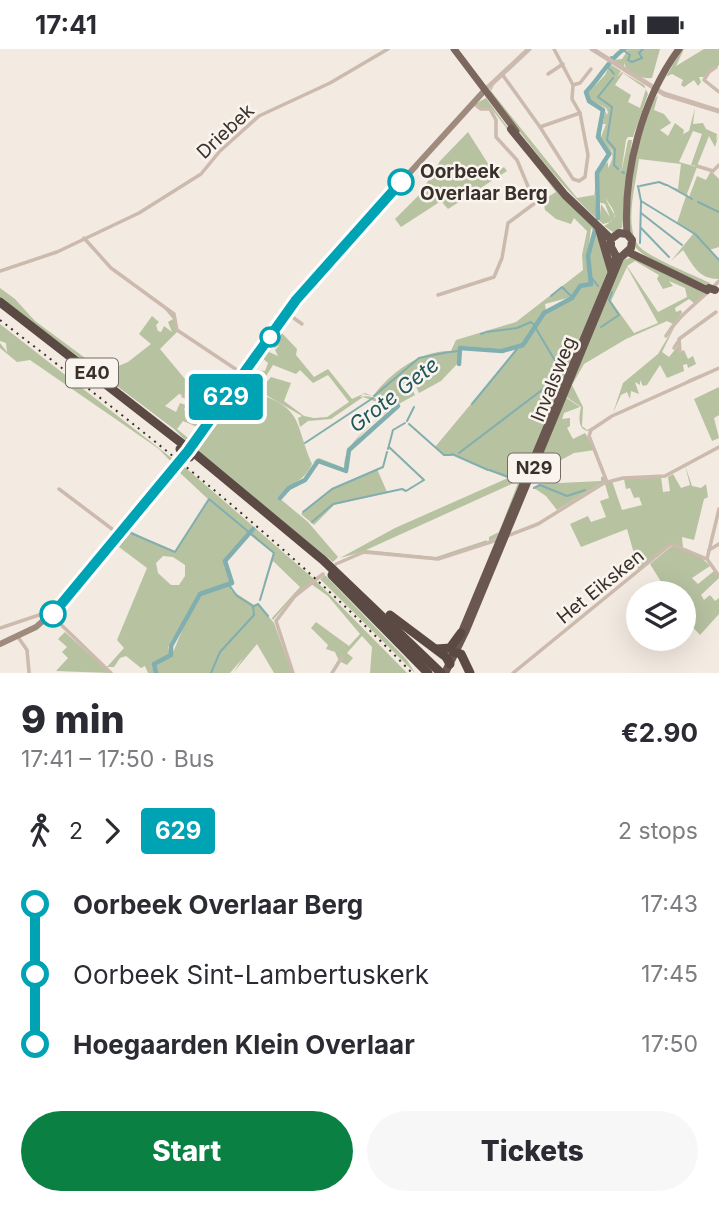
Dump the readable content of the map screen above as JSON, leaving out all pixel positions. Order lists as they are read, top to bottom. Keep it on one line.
{"streets":{"highway":["E40","Invalsweg","N29"],"street":["Driebek","Het Eiksken"]},"water":["Grote Gete"],"places":["Oorbeek Overlaar Berg"],"lines":["bus line 629"],"page":{"status":"17:41","on_map":"629","heading":["9 min","17:41 – 17:50 · Bus","€2.90"],"legs":["2","629","2 stops"],"list":[{"name":"Oorbeek Overlaar Berg","value":"17:43"},{"name":"Oorbeek Sint-Lambertuskerk","value":"17:45"},{"name":"Hoegaarden Klein Overlaar","value":"17:50"}],"buttons":["Start","Tickets"]}}
